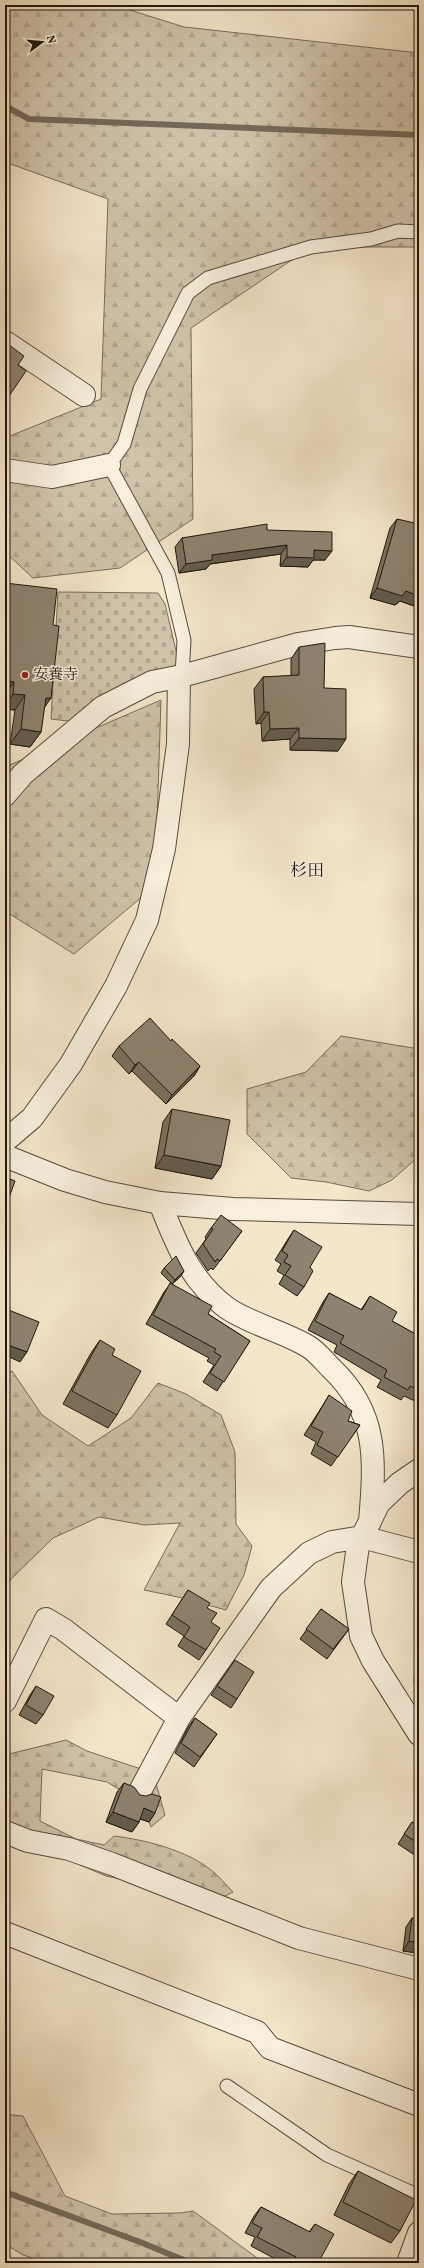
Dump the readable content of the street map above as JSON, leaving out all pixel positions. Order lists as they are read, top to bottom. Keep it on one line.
{"districts":["杉田"],"places":["安養寺"],"north":"right"}
